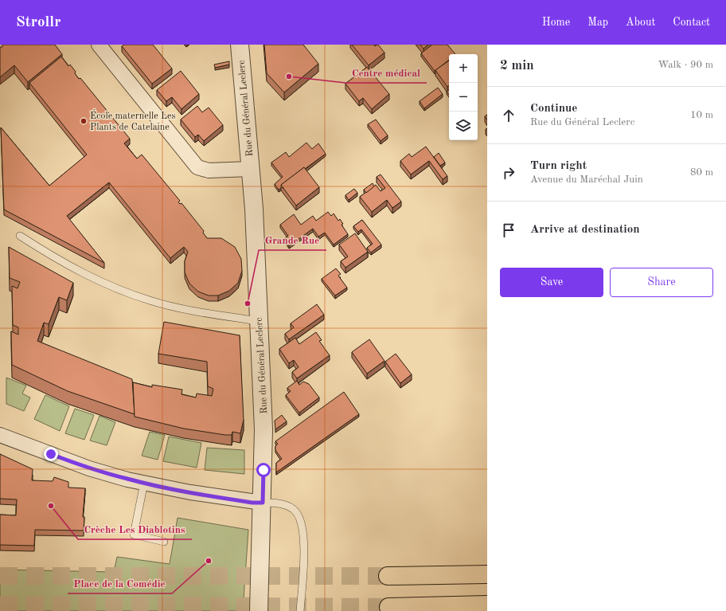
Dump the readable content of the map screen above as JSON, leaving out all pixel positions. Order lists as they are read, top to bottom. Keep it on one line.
{"streets":{"street":["Rue du Général Leclerc"]},"places":["Centre médical","École maternelle Les Plants de Catelaine","Grande Rue","Crèche Les Diablotins","Place de la Comédie"],"page":{"header":"Strollr","nav":["Home","Map","About","Contact"],"heading":["2 min","Walk · 90 m"],"map_buttons":["+","−"],"list":[["Continue","Rue du Général Leclerc","10 m"],["Turn right","Avenue du Maréchal Juin","80 m"],"Arrive at destination"],"buttons":["Save","Share"]}}
